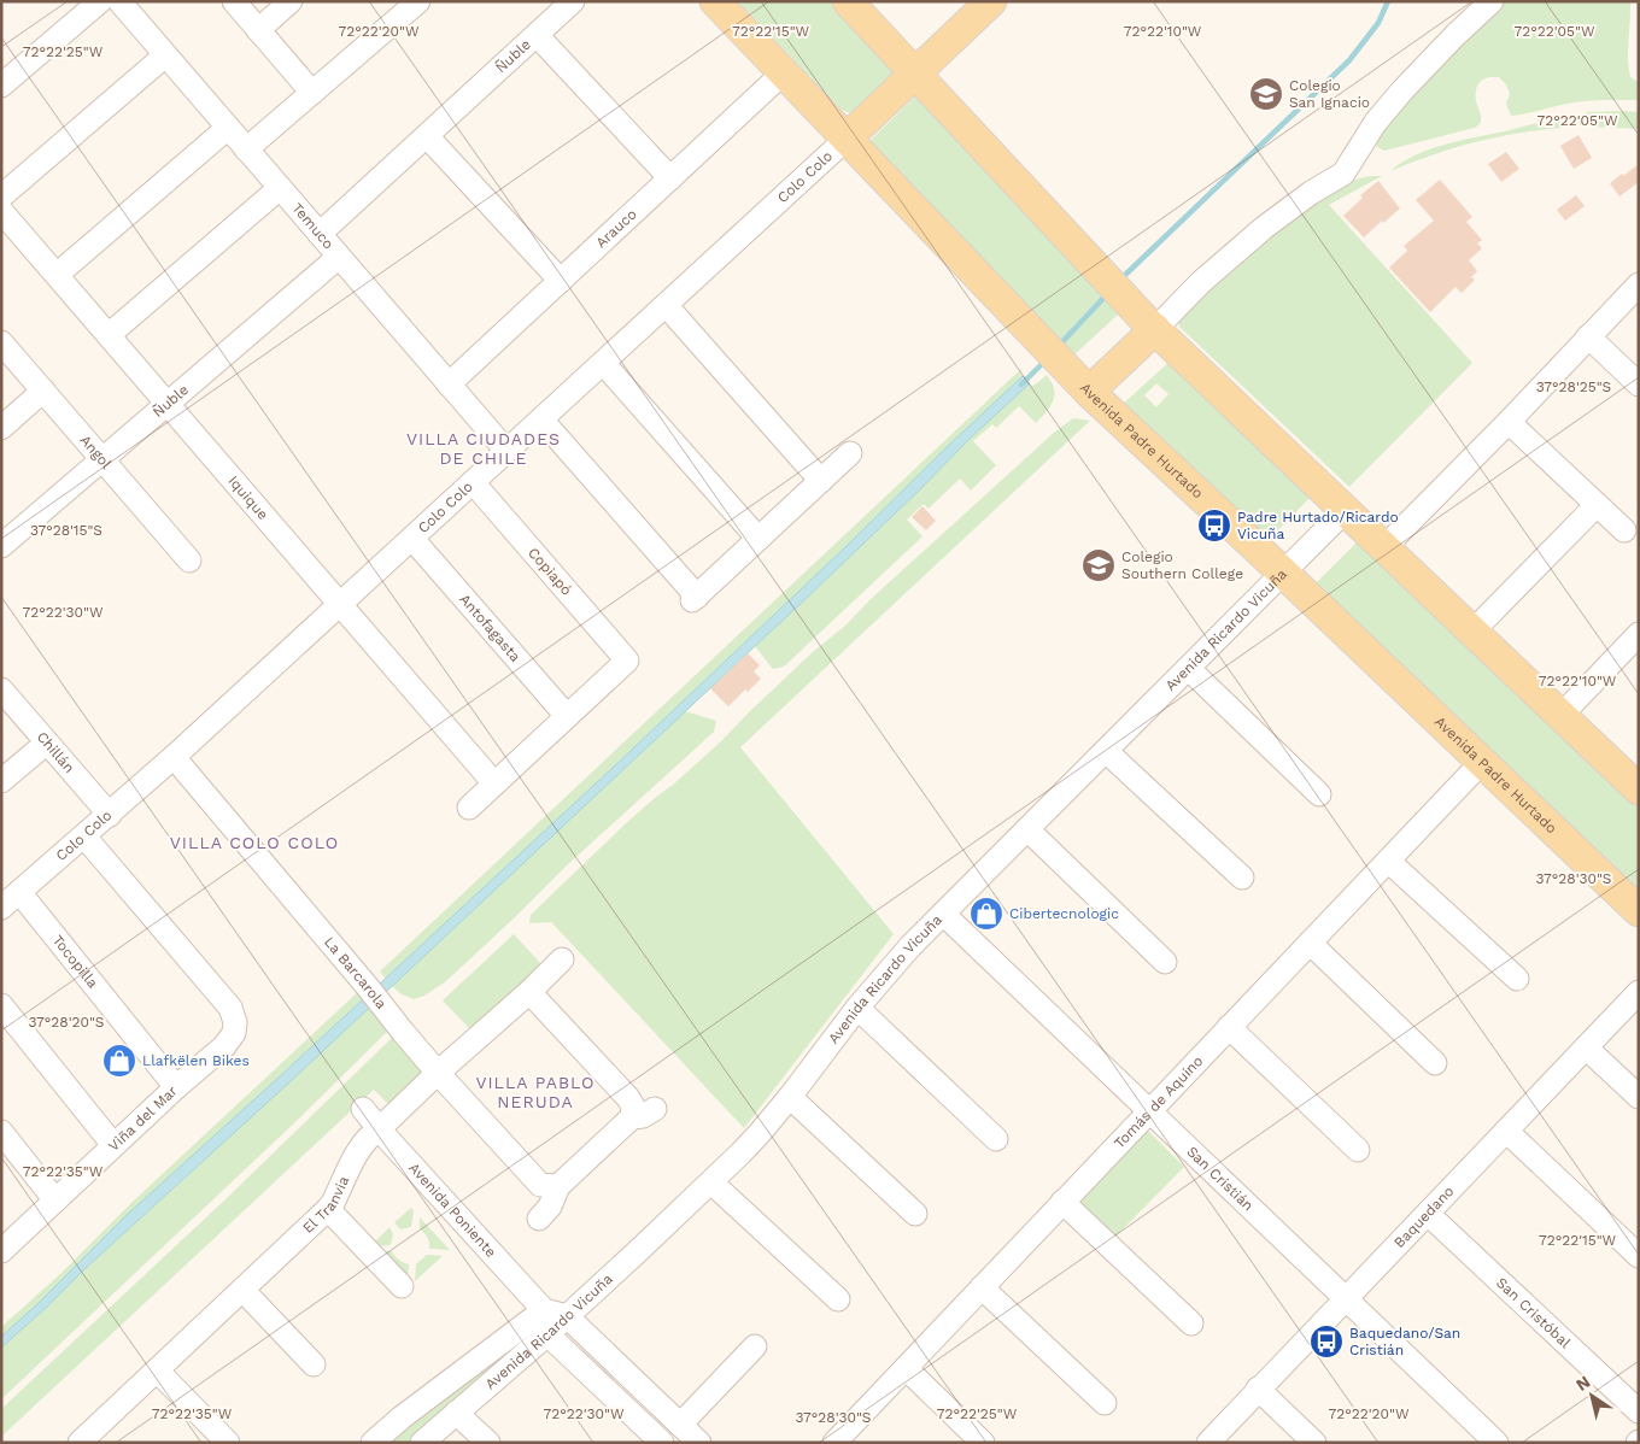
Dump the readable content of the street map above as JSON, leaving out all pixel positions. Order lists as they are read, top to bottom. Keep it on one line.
{"streets":{"main road":["Colo Colo","Avenida Padre Hurtado"],"street":["Ñuble","Temuco","Arauco","Angol","Iquique","Copiapó","Antofagasta","Avenida Ricardo Vicuña","Chillán","Tocopilla","La Barcarola","Tomás de Aquino","Viña del Mar","San Cristián","El Tranvia","Avenida Poniente","Baquedano","San Cristóbal"]},"crossings":[["Ñuble","Temuco"],["Ñuble","Angol"],["Ñuble","Iquique"],["Colo Colo","Temuco"],["Colo Colo","Avenida Padre Hurtado"],["Colo Colo","Iquique"],["Colo Colo","Copiapó"],["Colo Colo","Antofagasta"],["Colo Colo","Chillán"],["Colo Colo","Tocopilla"],["Colo Colo","La Barcarola"],["Colo Colo","Viña del Mar"],["Temuco","Arauco"],["Arauco","Avenida Padre Hurtado"],["Avenida Padre Hurtado","Avenida Ricardo Vicuña"],["Avenida Padre Hurtado","Tomás de Aquino"],["Copiapó","Antofagasta"],["Avenida Ricardo Vicuña","San Cristián"],["Avenida Ricardo Vicuña","Avenida Poniente"],["Tocopilla","Viña del Mar"],["La Barcarola","El Tranvia"],["Tomás de Aquino","San Cristián"],["San Cristián","Baquedano"],["El Tranvia","Avenida Poniente"],["Baquedano","San Cristóbal"]],"districts":["VILLA CIUDADES DE CHILE","VILLA COLO COLO","VILLA PABLO NERUDA"],"places":{"school or university":["Colegio San Ignacio","Colegio Southern College"],"bus stop":["Padre Hurtado/Ricardo Vicuña","Baquedano/San Cristián"],"shop":["Cibertecnologic","Llafkëlen Bikes"]},"north":"top left","coordinates":["72°22'15\"W","72°22'05\"W","72°22'20\"W","72°22'10\"W","72°22'25\"W","37°28'25\"S","37°28'15\"S","72°22'30\"W","37°28'30\"S","37°28'20\"S","72°22'35\"W"]}
